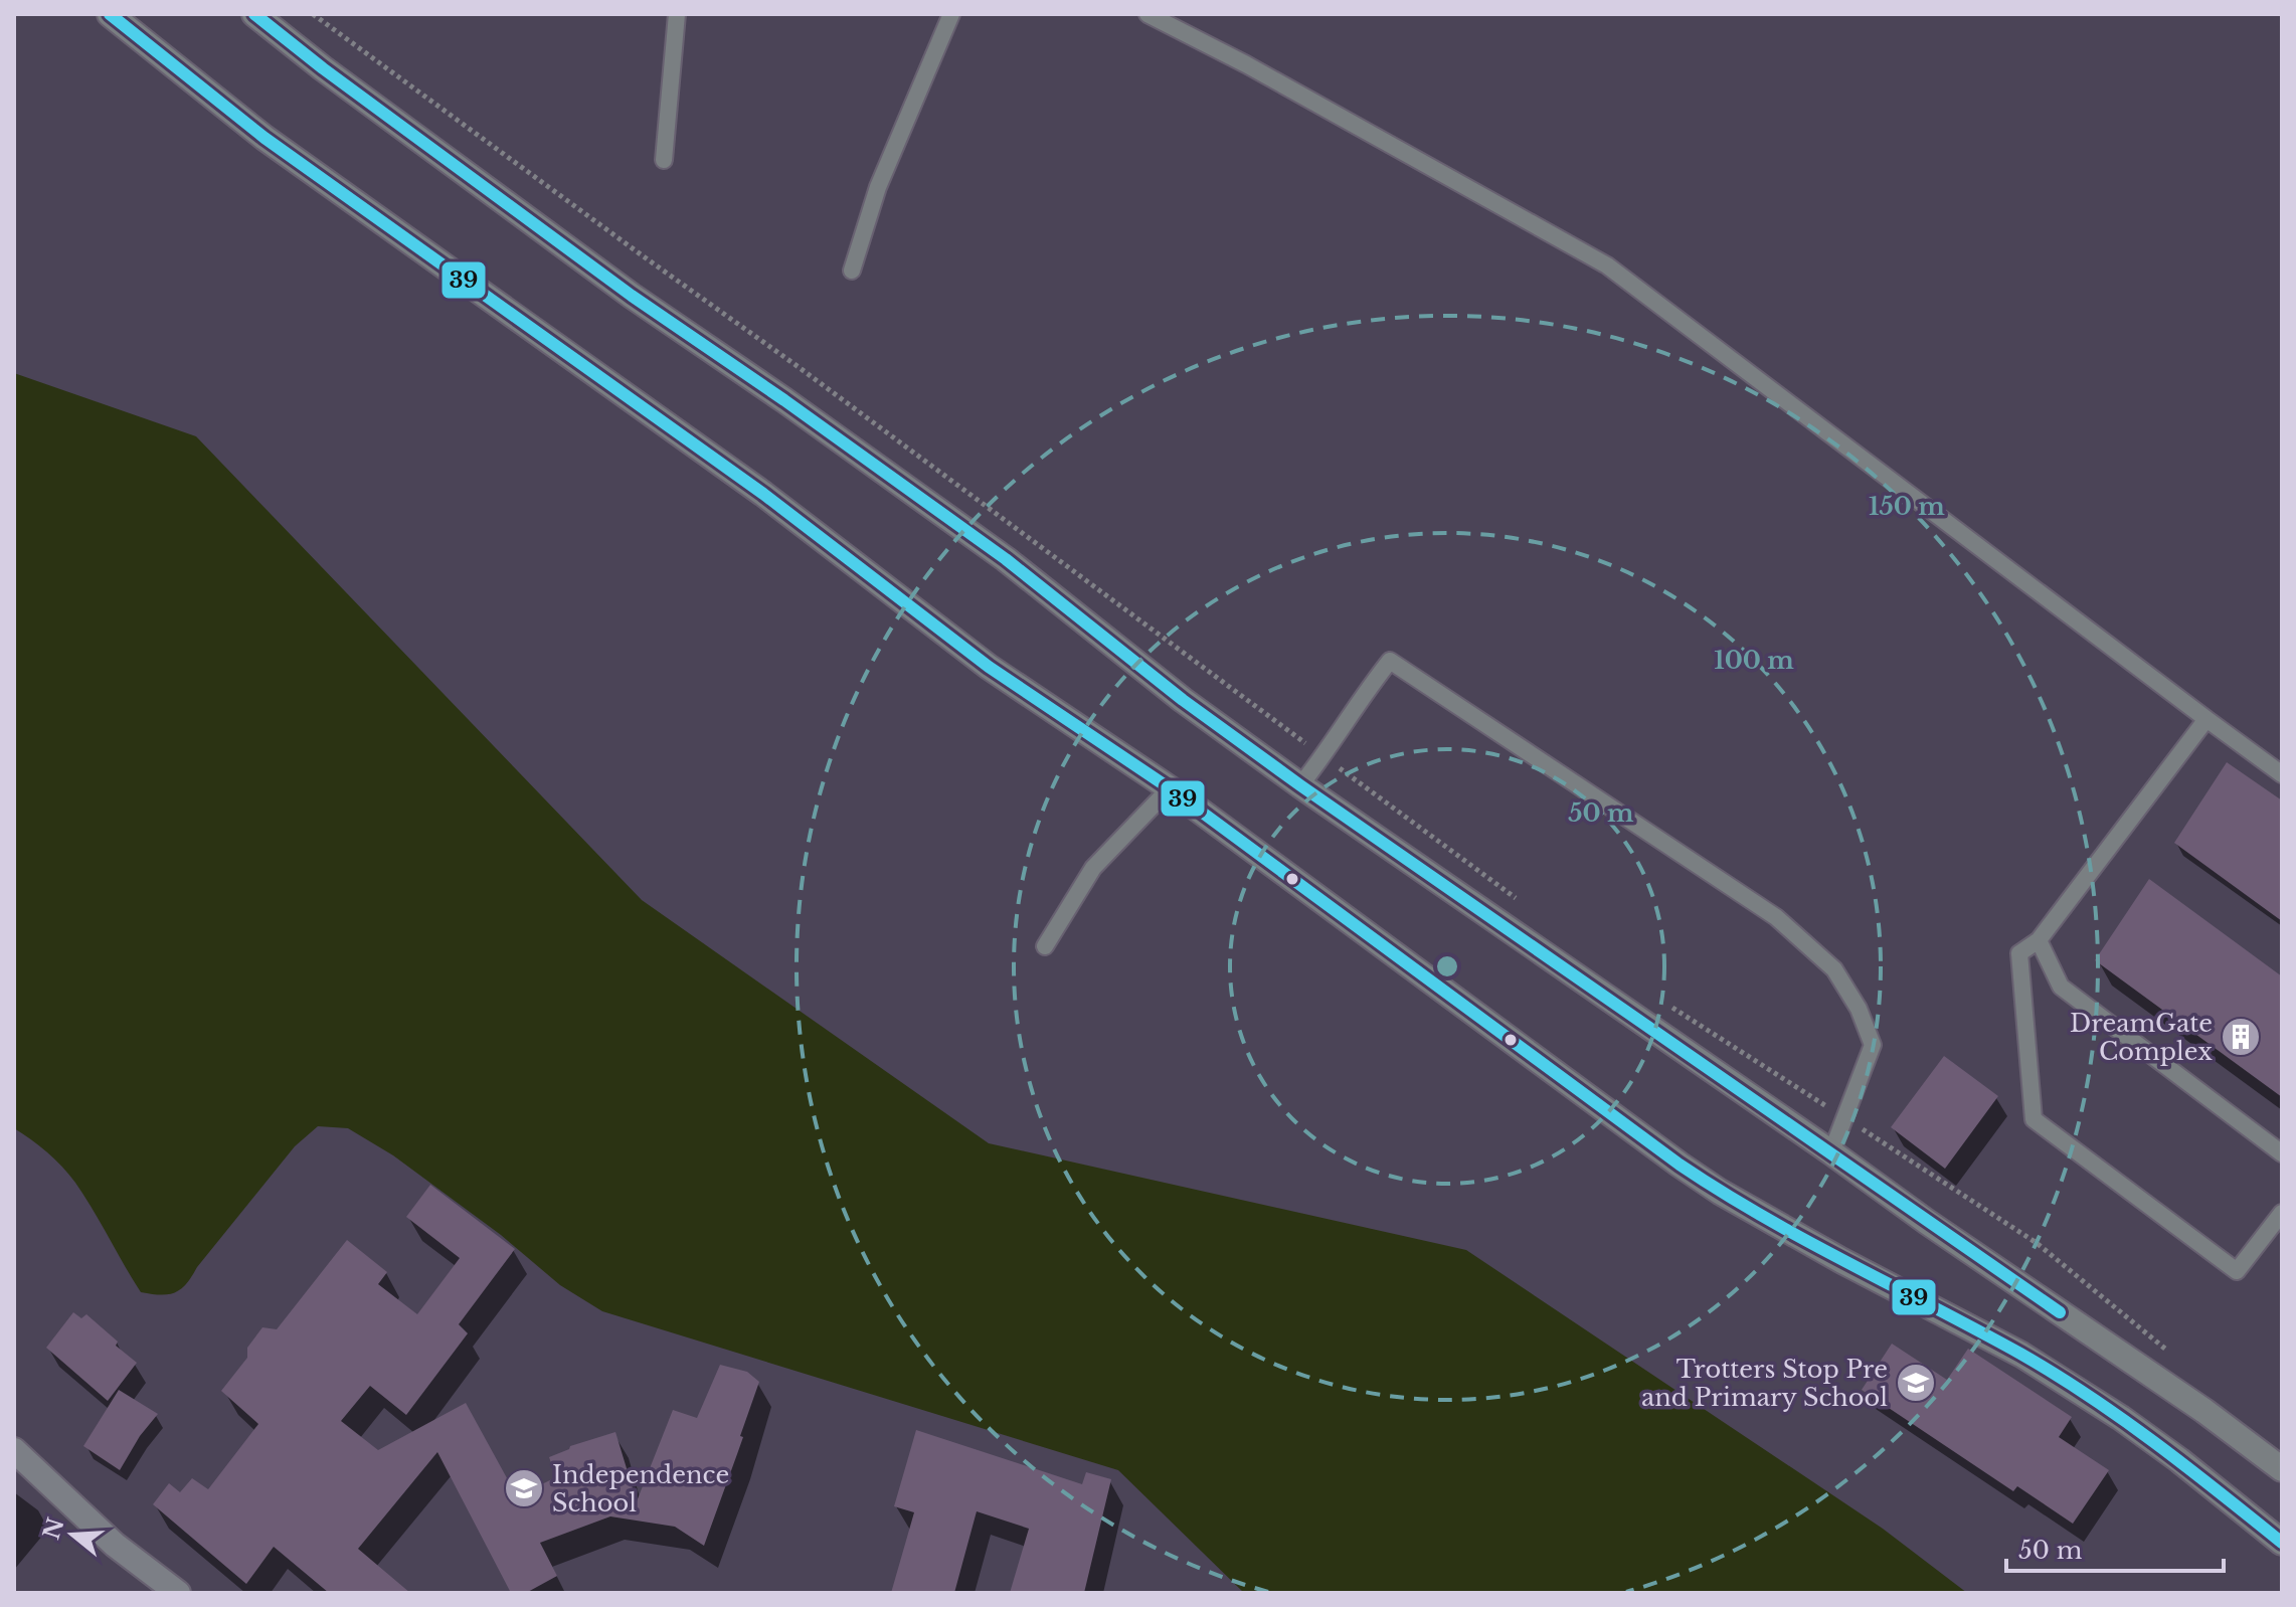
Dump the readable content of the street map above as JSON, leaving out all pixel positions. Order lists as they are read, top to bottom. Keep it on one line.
{"places":{"building":["DreamGate Complex"],"school or university":["Trotters Stop Pre and Primary School","Independence School"]},"lines":["transit line 39"],"scale_bar":"50 m","north":"left","rings":["150 m","100 m","50 m"]}
